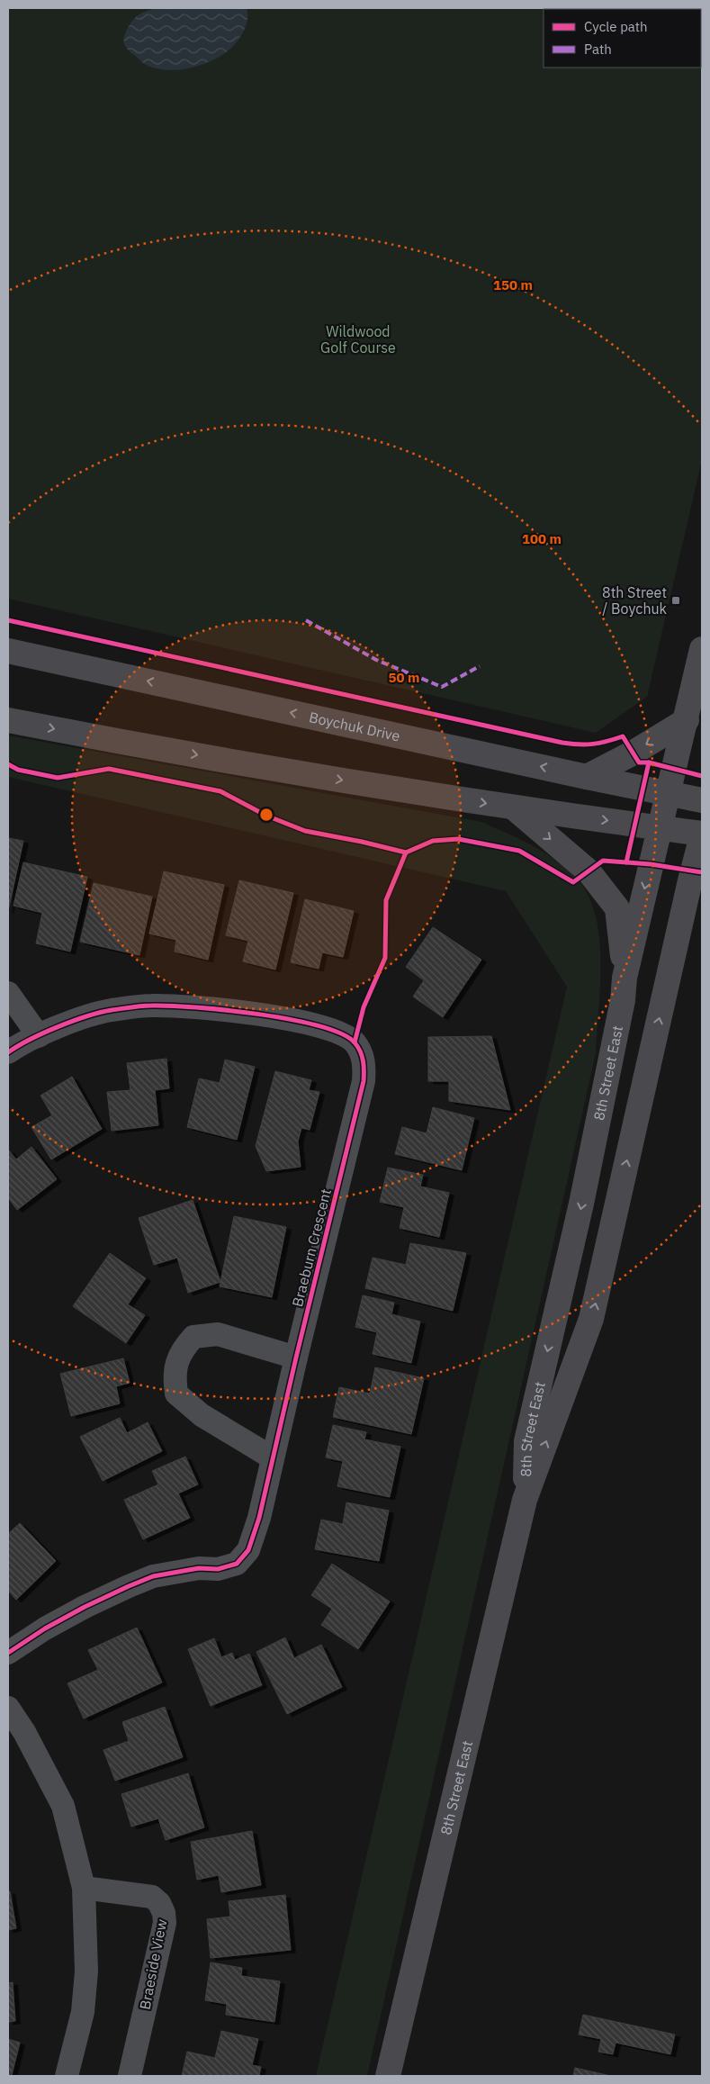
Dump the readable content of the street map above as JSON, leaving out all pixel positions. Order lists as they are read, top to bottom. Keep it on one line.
{"streets":{"main road":["Boychuk Drive","8th Street East"],"street":["Braeburn Crescent","Braeside View"]},"crossings":[["Boychuk Drive","8th Street East"]],"parks":["Wildwood Golf Course"],"places":{"transit":["8th Street / Boychuk"]},"legend":["Cycle path","Path"],"rings":["150 m","100 m","50 m"]}
